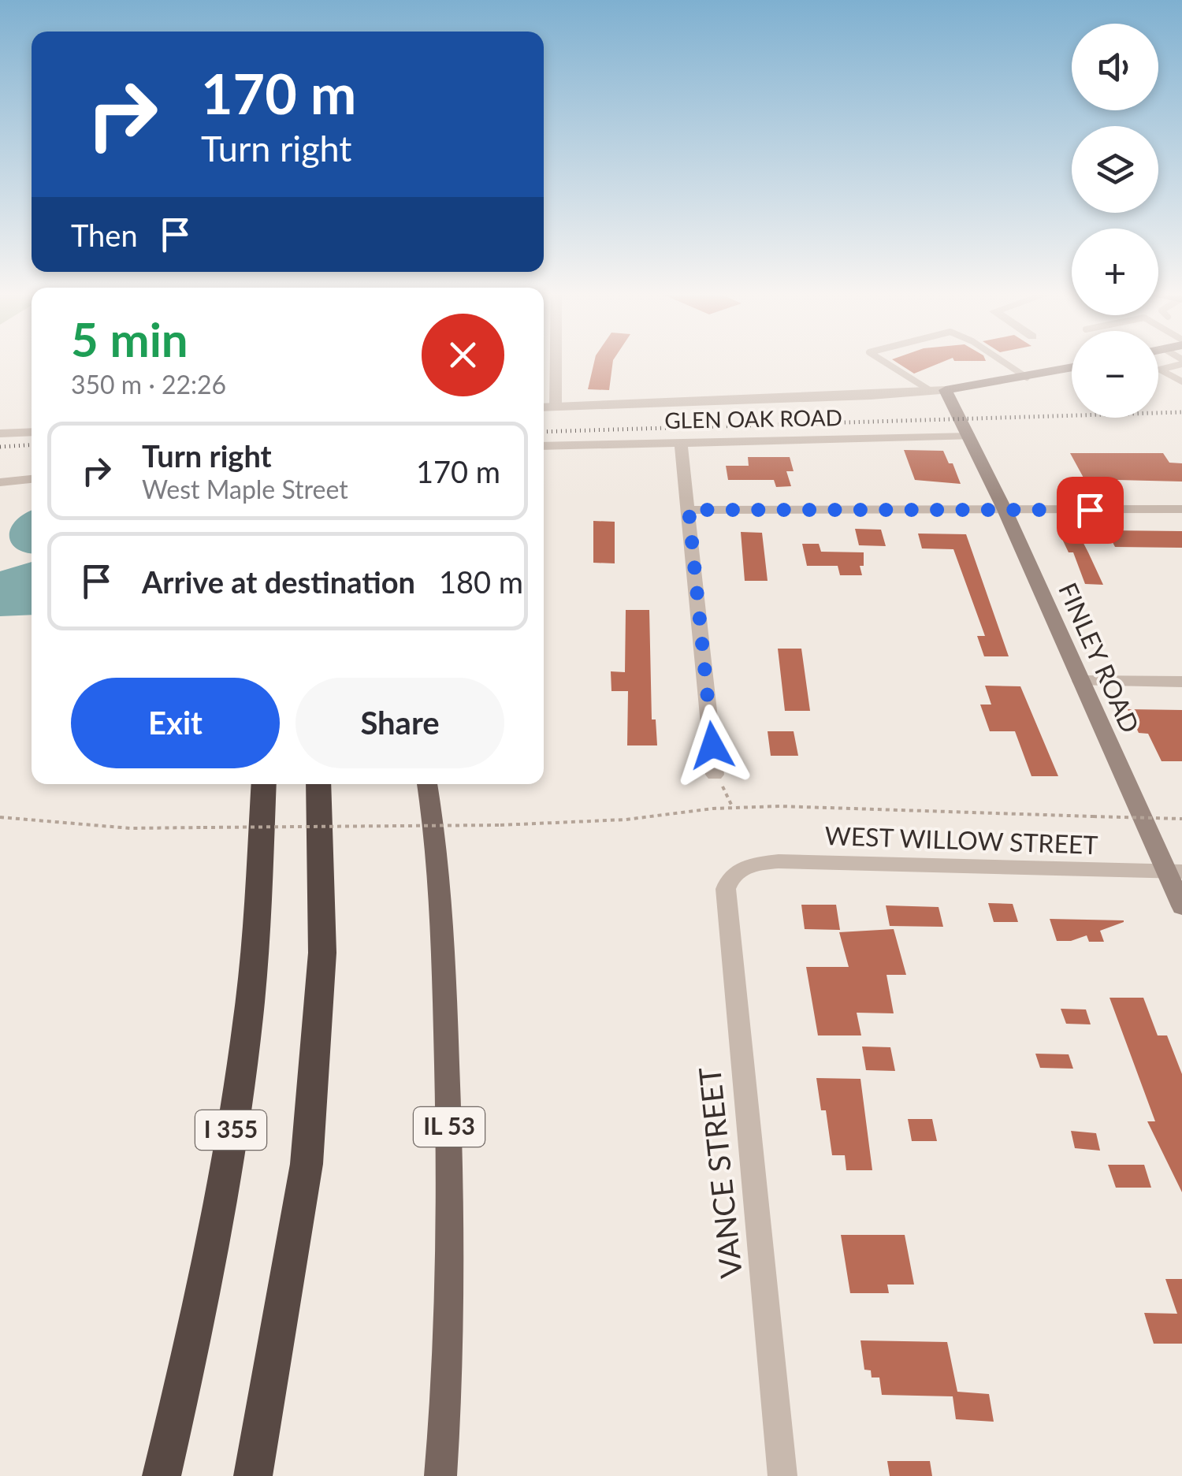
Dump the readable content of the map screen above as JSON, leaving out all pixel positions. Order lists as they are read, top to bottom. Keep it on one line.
{"streets":{"highway":["I 355"],"main road":["FINLEY ROAD","IL 53"],"street":["GLEN OAK ROAD","WEST WILLOW STREET","VANCE STREET"]},"crossings":[["GLEN OAK ROAD","FINLEY ROAD"],["FINLEY ROAD","WEST WILLOW STREET"],["WEST WILLOW STREET","VANCE STREET"]],"page":{"map_buttons":["+","−"],"turn":["170 m","Turn right"],"then":"Then","heading":["5 min","350 m · 22:26"],"list":[{"name":"Turn right","note":"West Maple Street","value":"170 m"},{"name":"Arrive at destination","value":"180 m"}],"buttons":["Exit","Share"]}}
